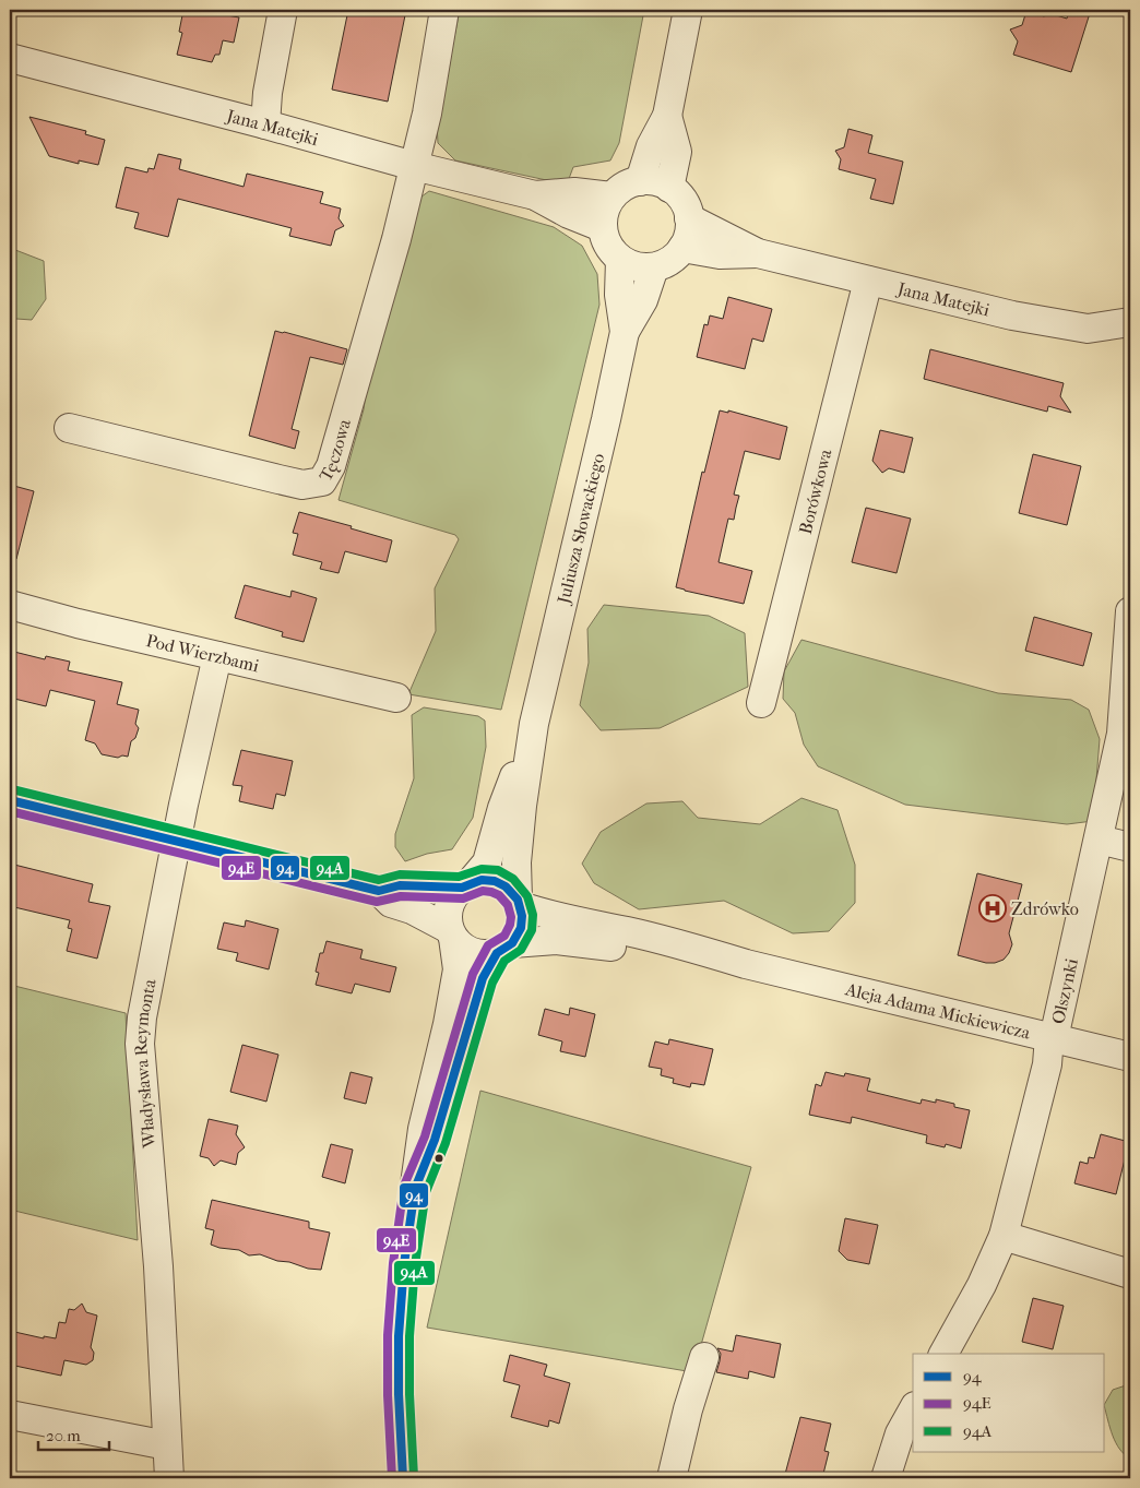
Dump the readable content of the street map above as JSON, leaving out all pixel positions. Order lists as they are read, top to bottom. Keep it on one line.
{"streets":{"street":["Jana Matejki","Tęczowa","Borówkowa","Juliusza Słowackiego","Pod Wierzbami","Olszynki","Aleja Adama Mickiewicza","Władysława Reymonta"]},"crossings":[["Jana Matejki","Tęczowa"],["Jana Matejki","Borówkowa"],["Jana Matejki","Juliusza Słowackiego"],["Juliusza Słowackiego","Aleja Adama Mickiewicza"],["Pod Wierzbami","Władysława Reymonta"],["Olszynki","Aleja Adama Mickiewicza"]],"places":{"hospital":["Zdrówko"]},"lines":["transit line 94A","transit line 94","transit line 94E"],"legend":["94","94E","94A"],"scale_bar":"20 m"}
